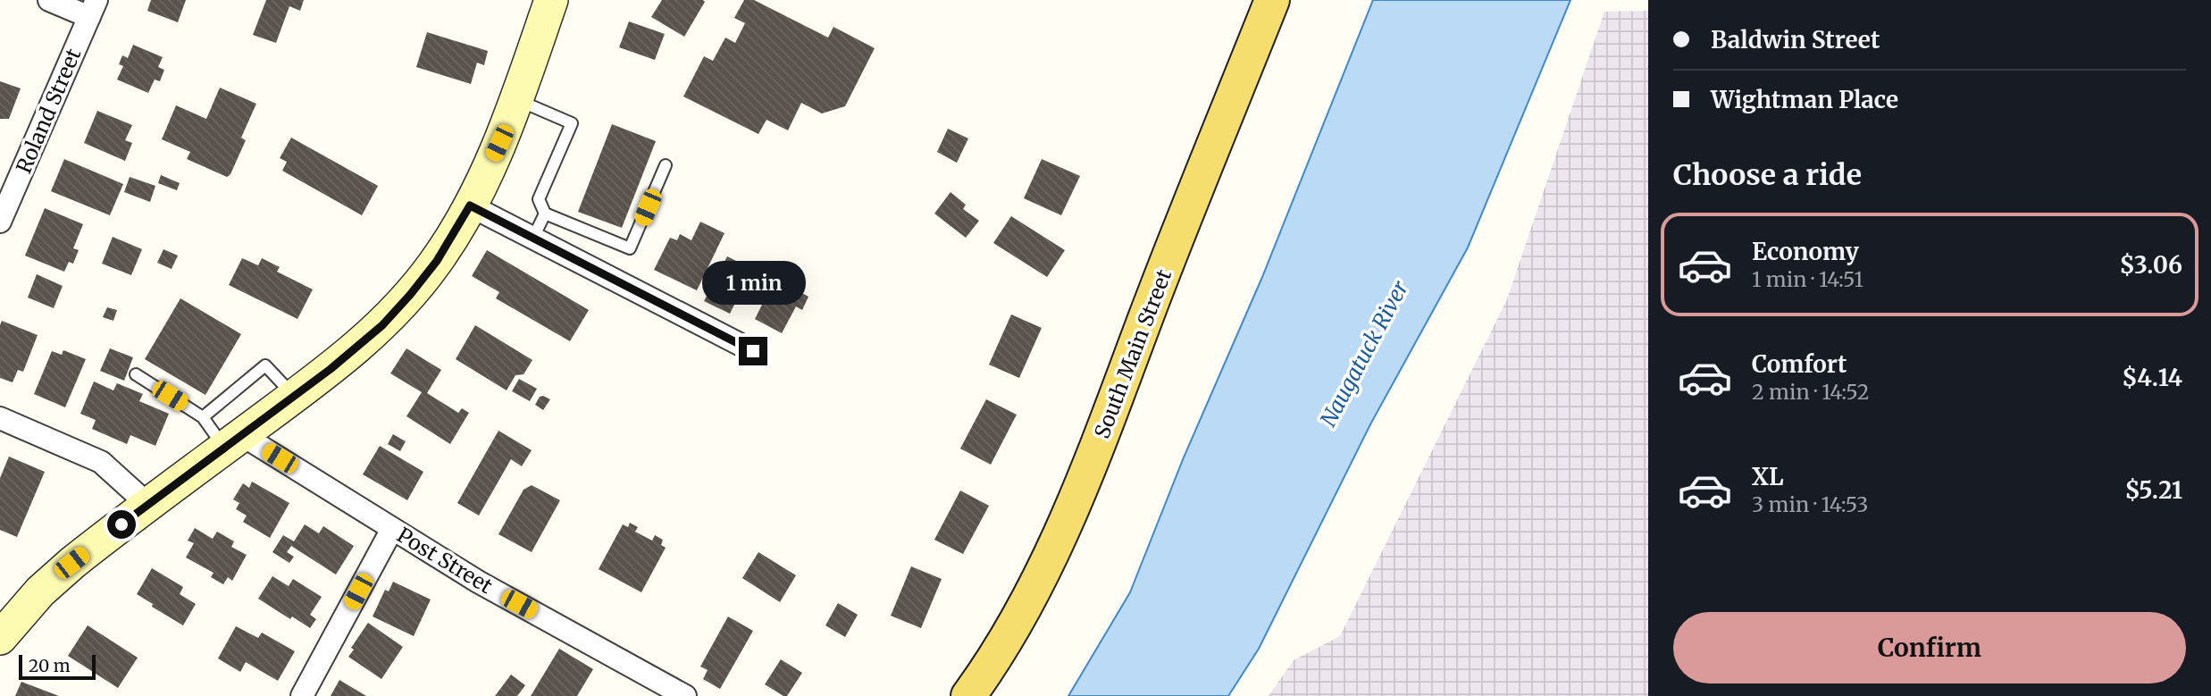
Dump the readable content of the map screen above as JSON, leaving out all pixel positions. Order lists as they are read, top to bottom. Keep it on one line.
{"streets":{"main road":["South Main Street"],"street":["Roland Street","Post Street"]},"water":["Naugatuck River"],"scale_bar":"20 m","page":{"banner":["Baldwin Street","Wightman Place"],"heading":"Choose a ride","list":[{"name":"Economy","note":"1 min · 14:51","value":"$3.06"},{"name":"Comfort","note":"2 min · 14:52","value":"$4.14"},{"name":"XL","note":"3 min · 14:53","value":"$5.21"}],"bubble":"1 min","buttons":"Confirm","scale":"20 m"}}
